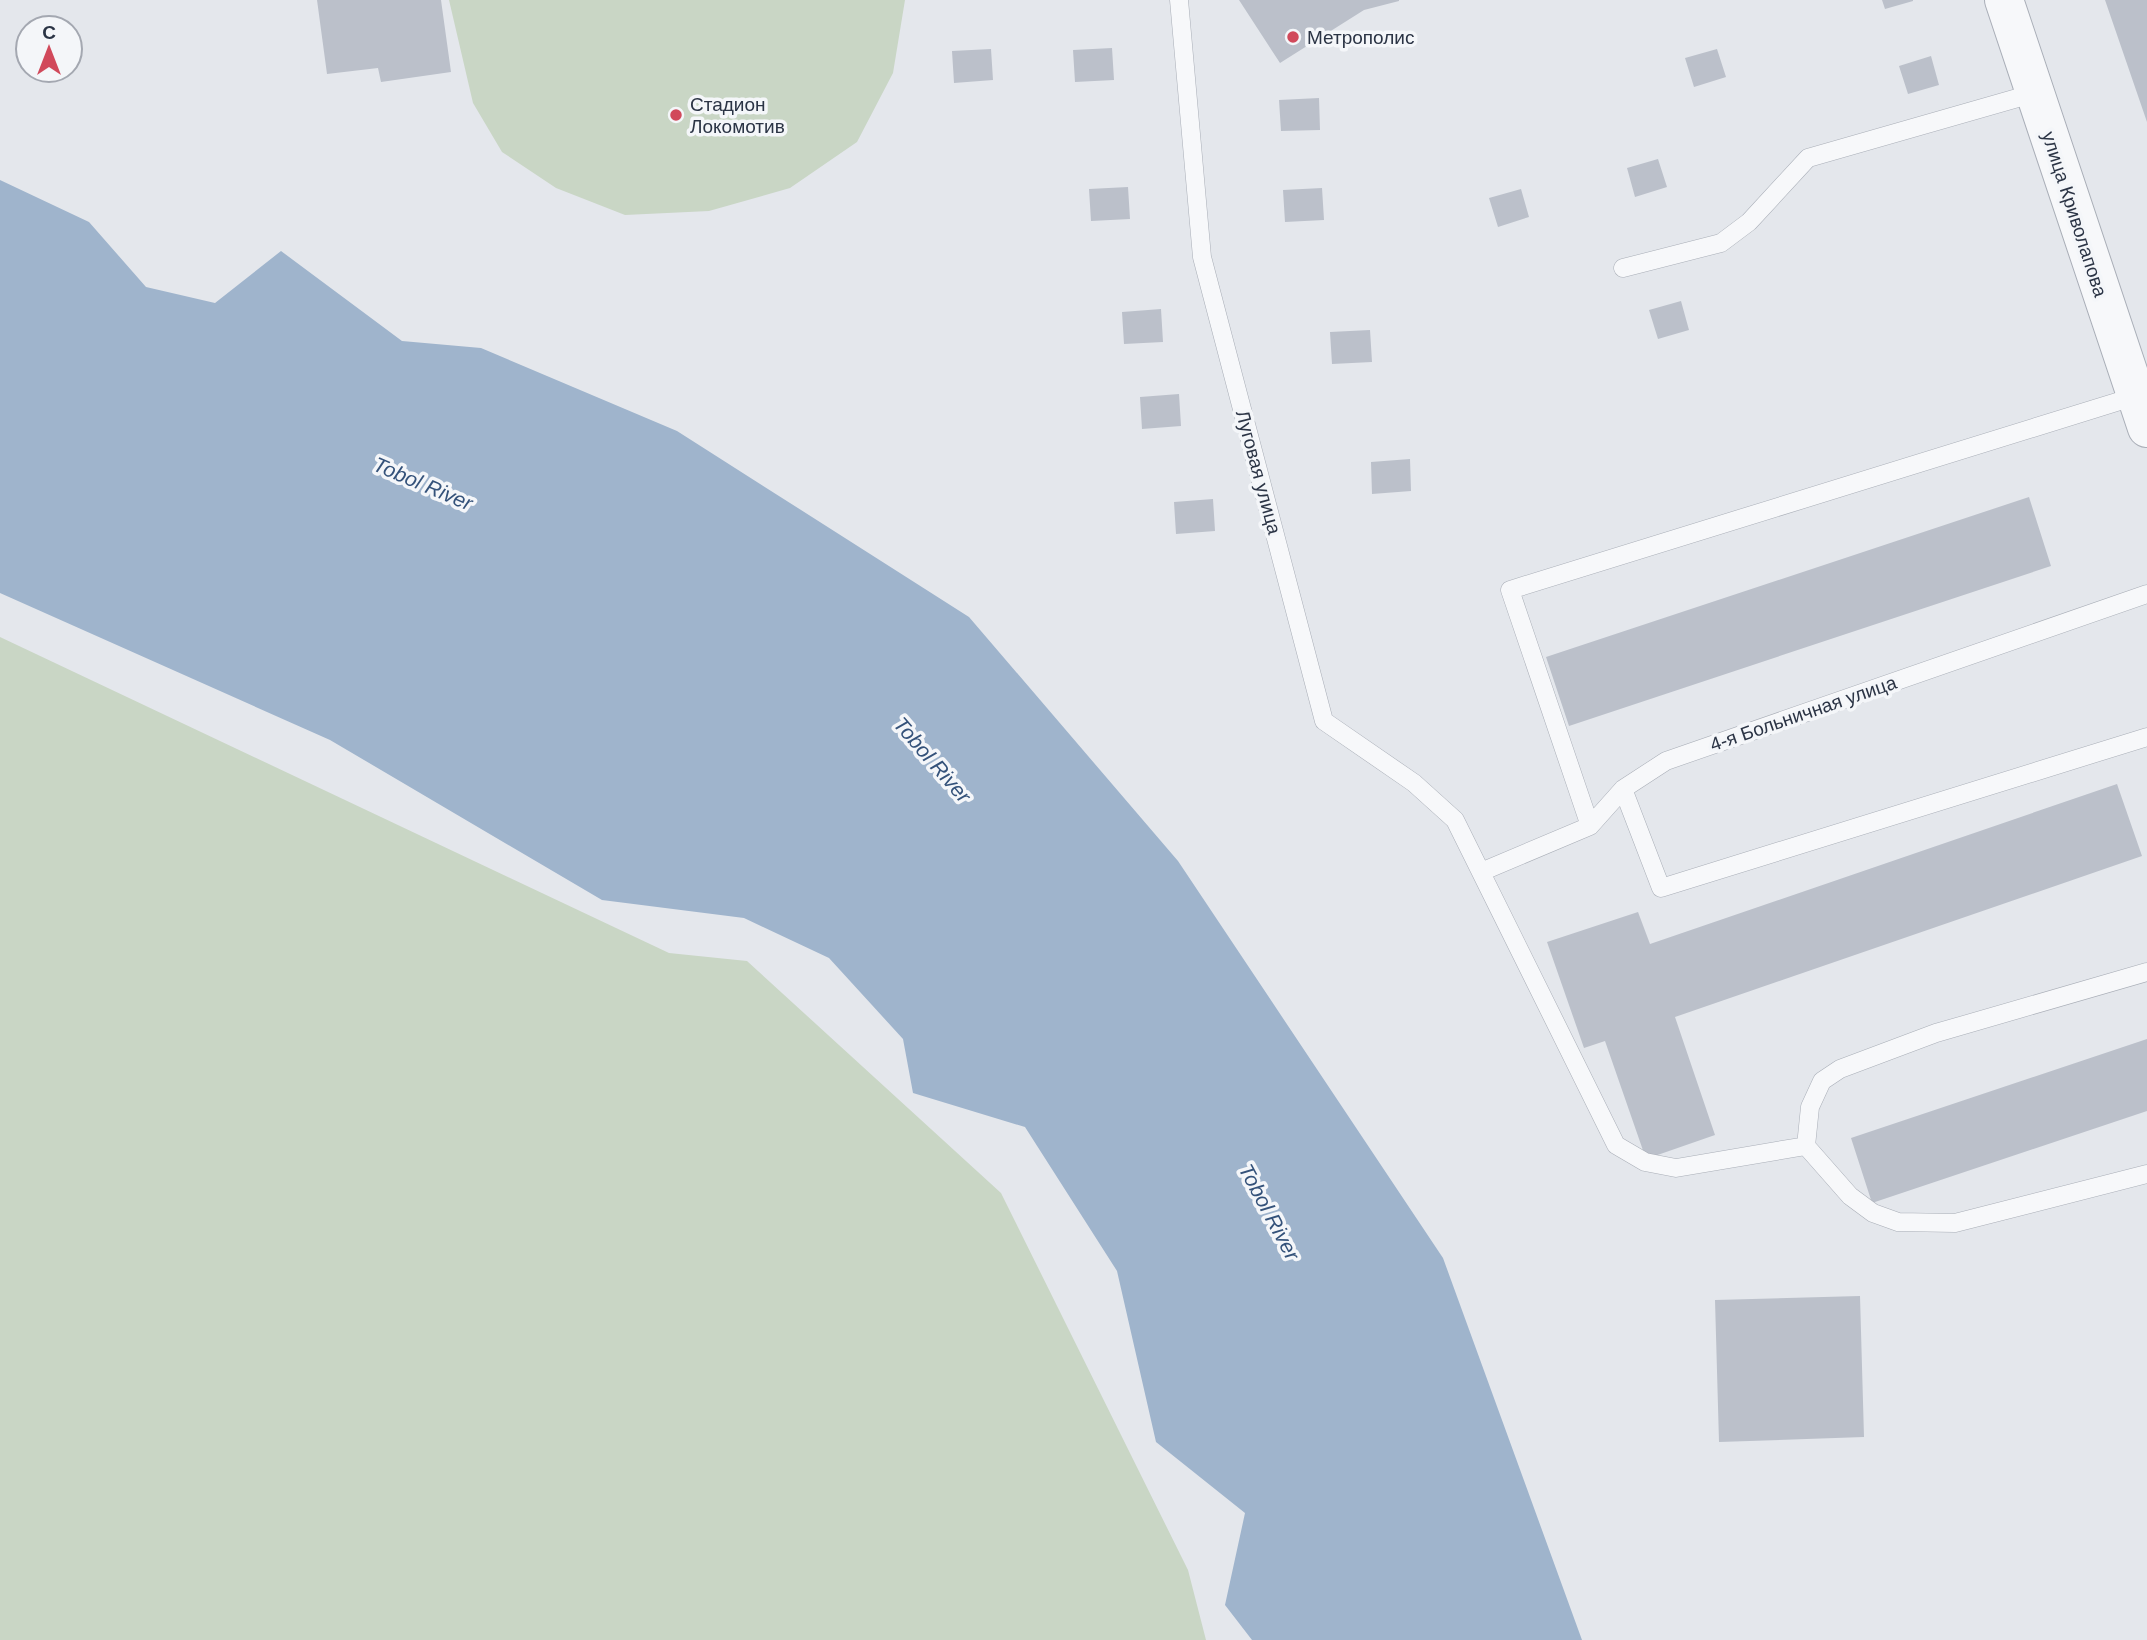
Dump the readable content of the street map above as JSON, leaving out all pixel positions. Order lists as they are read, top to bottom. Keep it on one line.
{"streets":{"street":["улица Криволапова"],"lane":["Луговая улица","4-я Больничная улица"]},"crossings":[["Луговая улица","4-я Больничная улица"]],"water":["Tobol River"],"places":["Метрополис","Стадион Локомотив"],"north":"top"}
